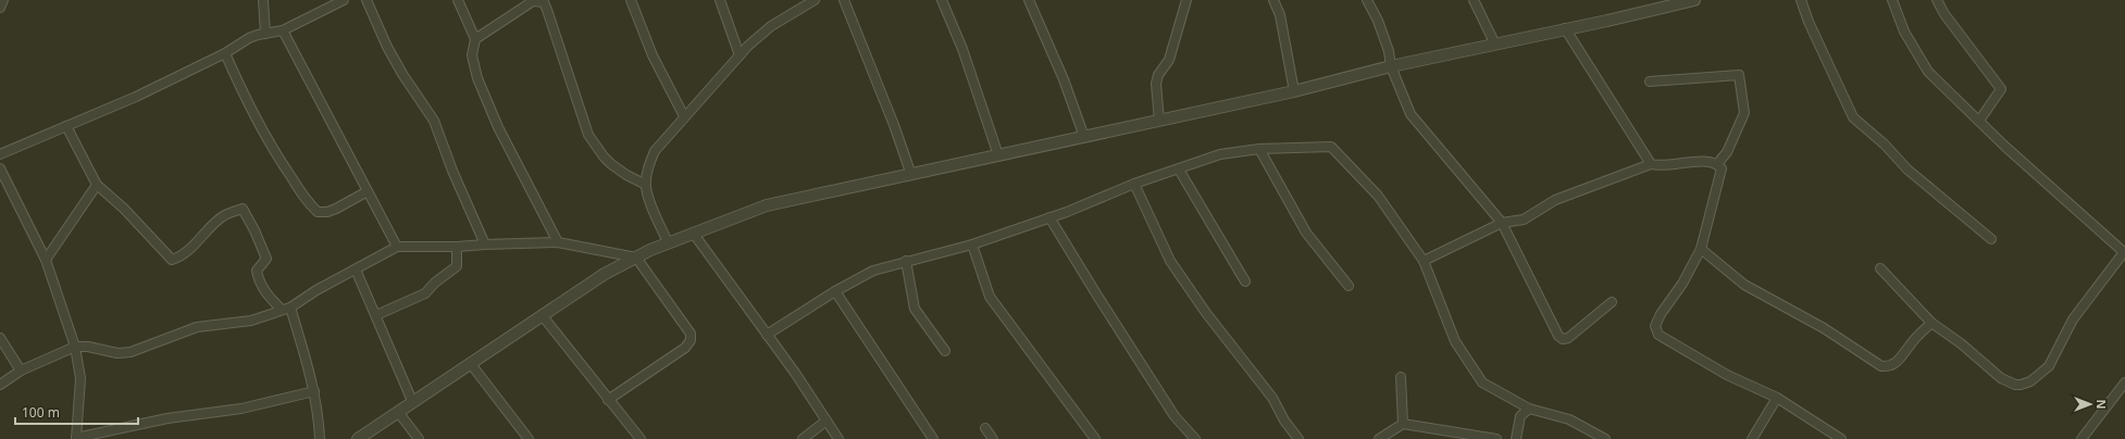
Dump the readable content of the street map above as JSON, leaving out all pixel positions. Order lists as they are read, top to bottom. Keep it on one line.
{"scale_bar":"100 m","north":"right"}
